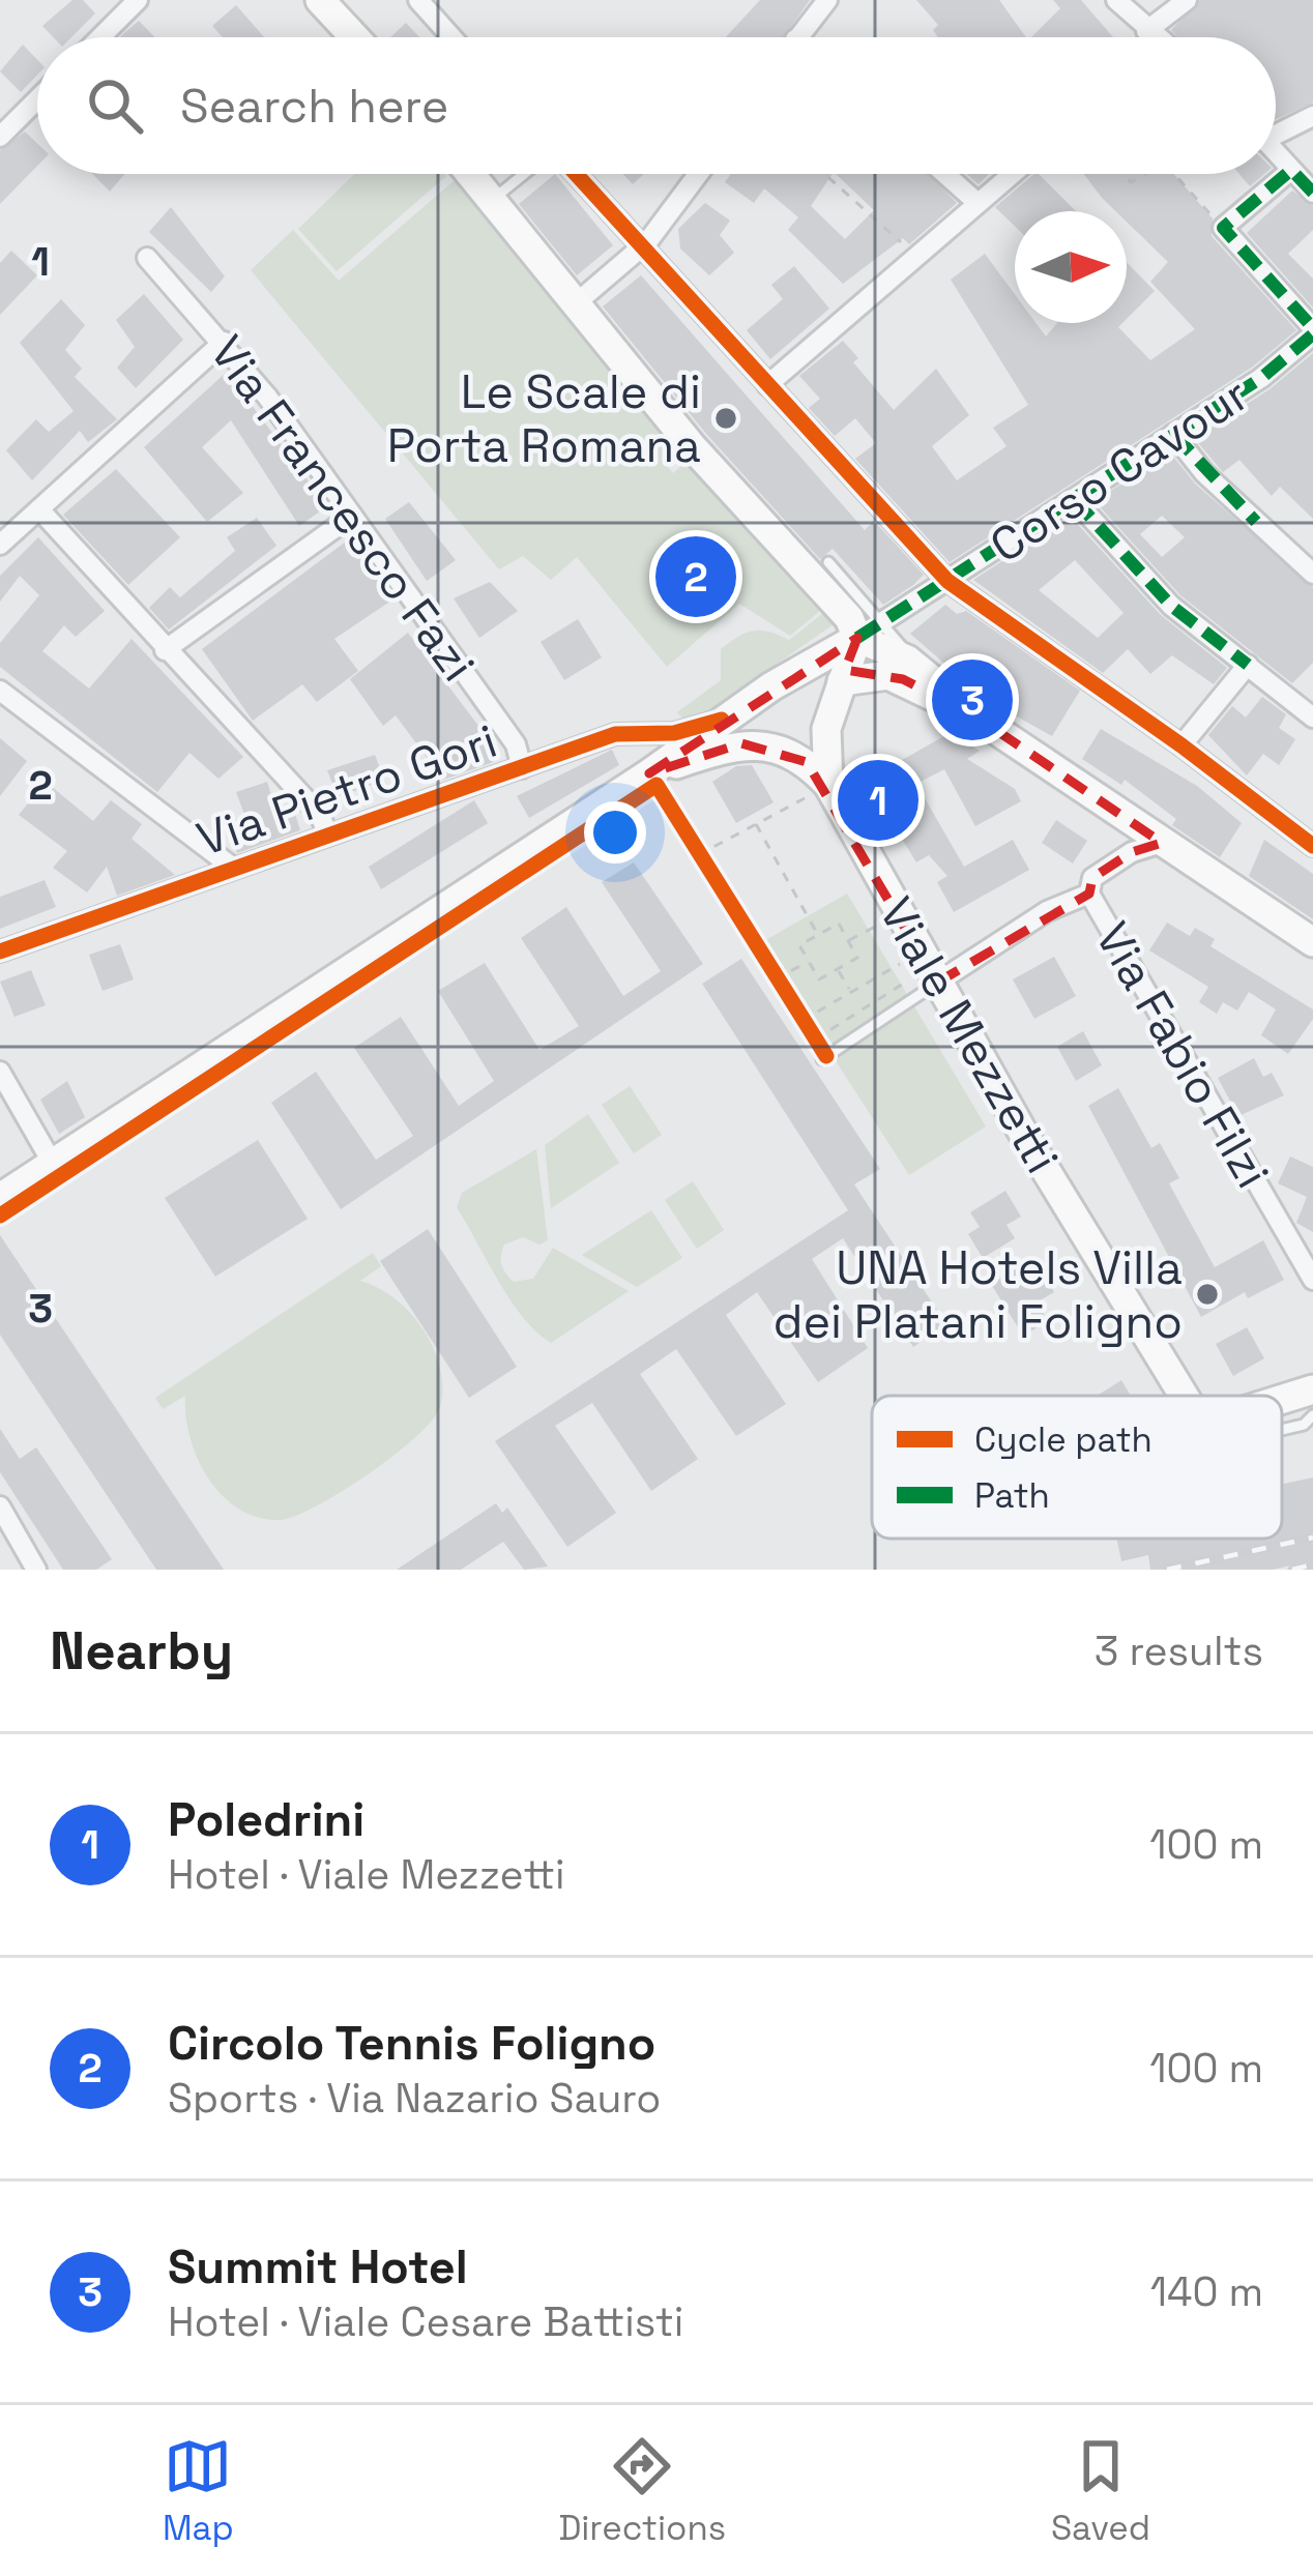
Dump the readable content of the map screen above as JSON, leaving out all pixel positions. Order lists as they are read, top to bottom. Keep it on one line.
{"streets":{"main road":["Viale Mezzetti"],"street":["Corso Cavour","Via Francesco Fazi","Via Pietro Gori","Via Fabio Filzi"]},"crossings":[["Corso Cavour","Viale Mezzetti"],["Via Francesco Fazi","Via Pietro Gori"]],"places":["Le Scale di Porta Romana","UNA Hotels Villa dei Platani Foligno"],"legend":["Cycle path","Path"],"north":"right","page":{"search":"Search here","pins":["2","3","1"],"heading":["Nearby","3 results"],"list":[{"mark":"1","name":"Poledrini","note":"Hotel · Viale Mezzetti","value":"100 m"},{"mark":"2","name":"Circolo Tennis Foligno","note":"Sports · Via Nazario Sauro","value":"100 m"},{"mark":"3","name":"Summit Hotel","note":"Hotel · Viale Cesare Battisti","value":"140 m"}],"nav":["Map","Directions","Saved"]},"grid":{"rows":["1","2","3"]}}
